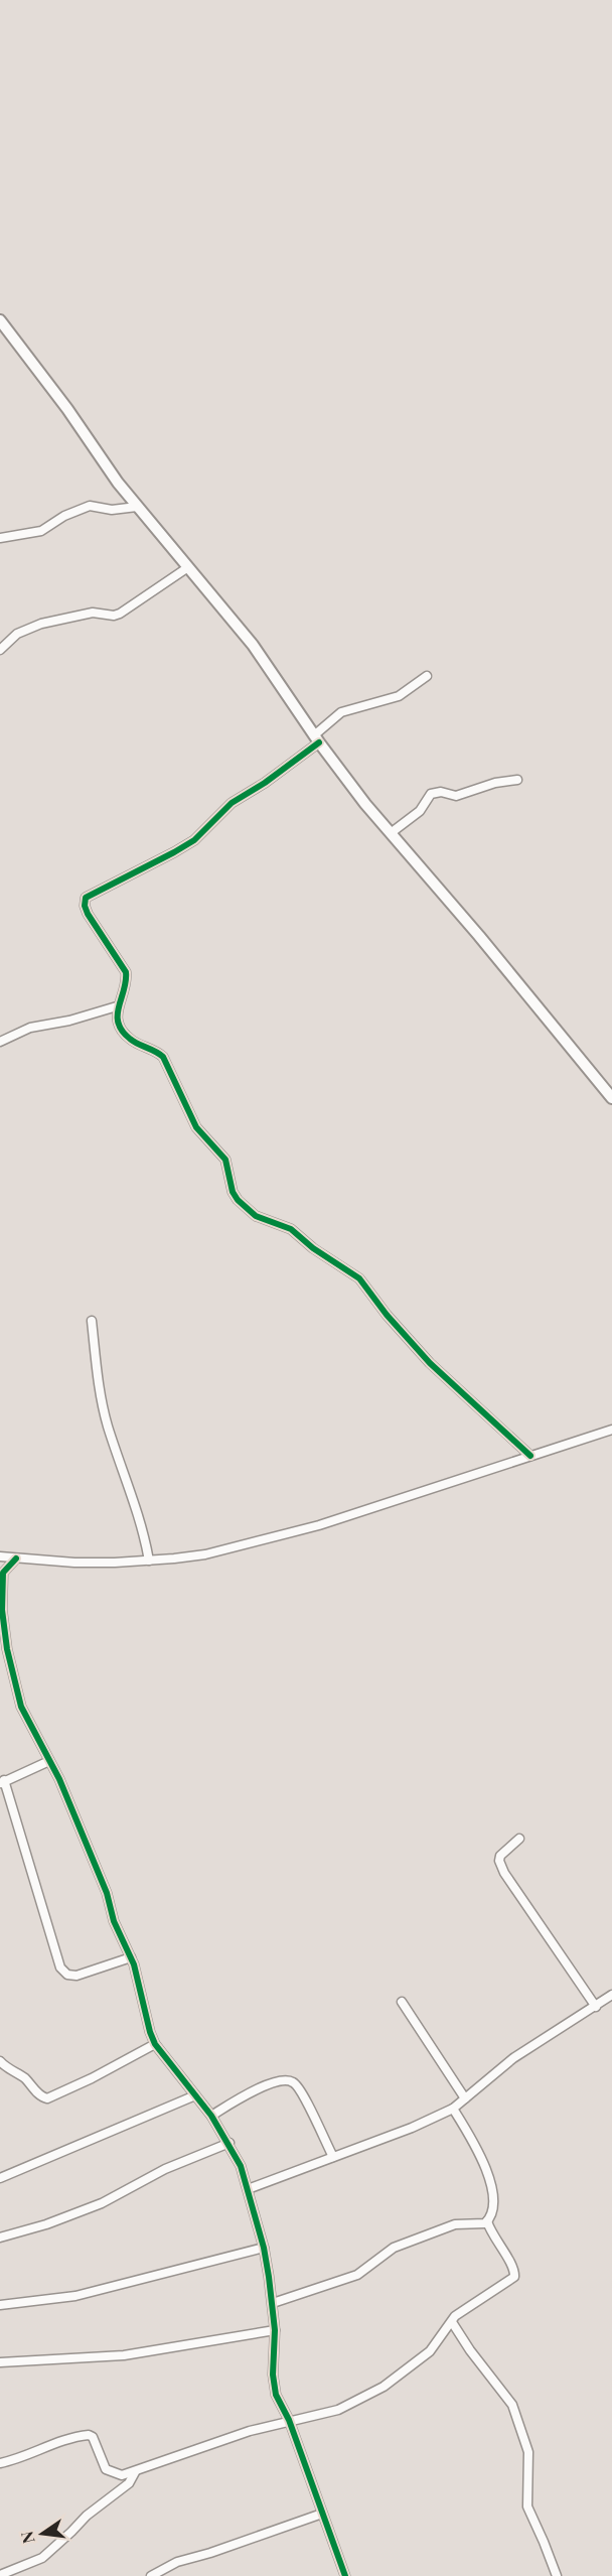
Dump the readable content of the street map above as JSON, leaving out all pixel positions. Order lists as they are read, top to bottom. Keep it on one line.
{"north":"left"}
